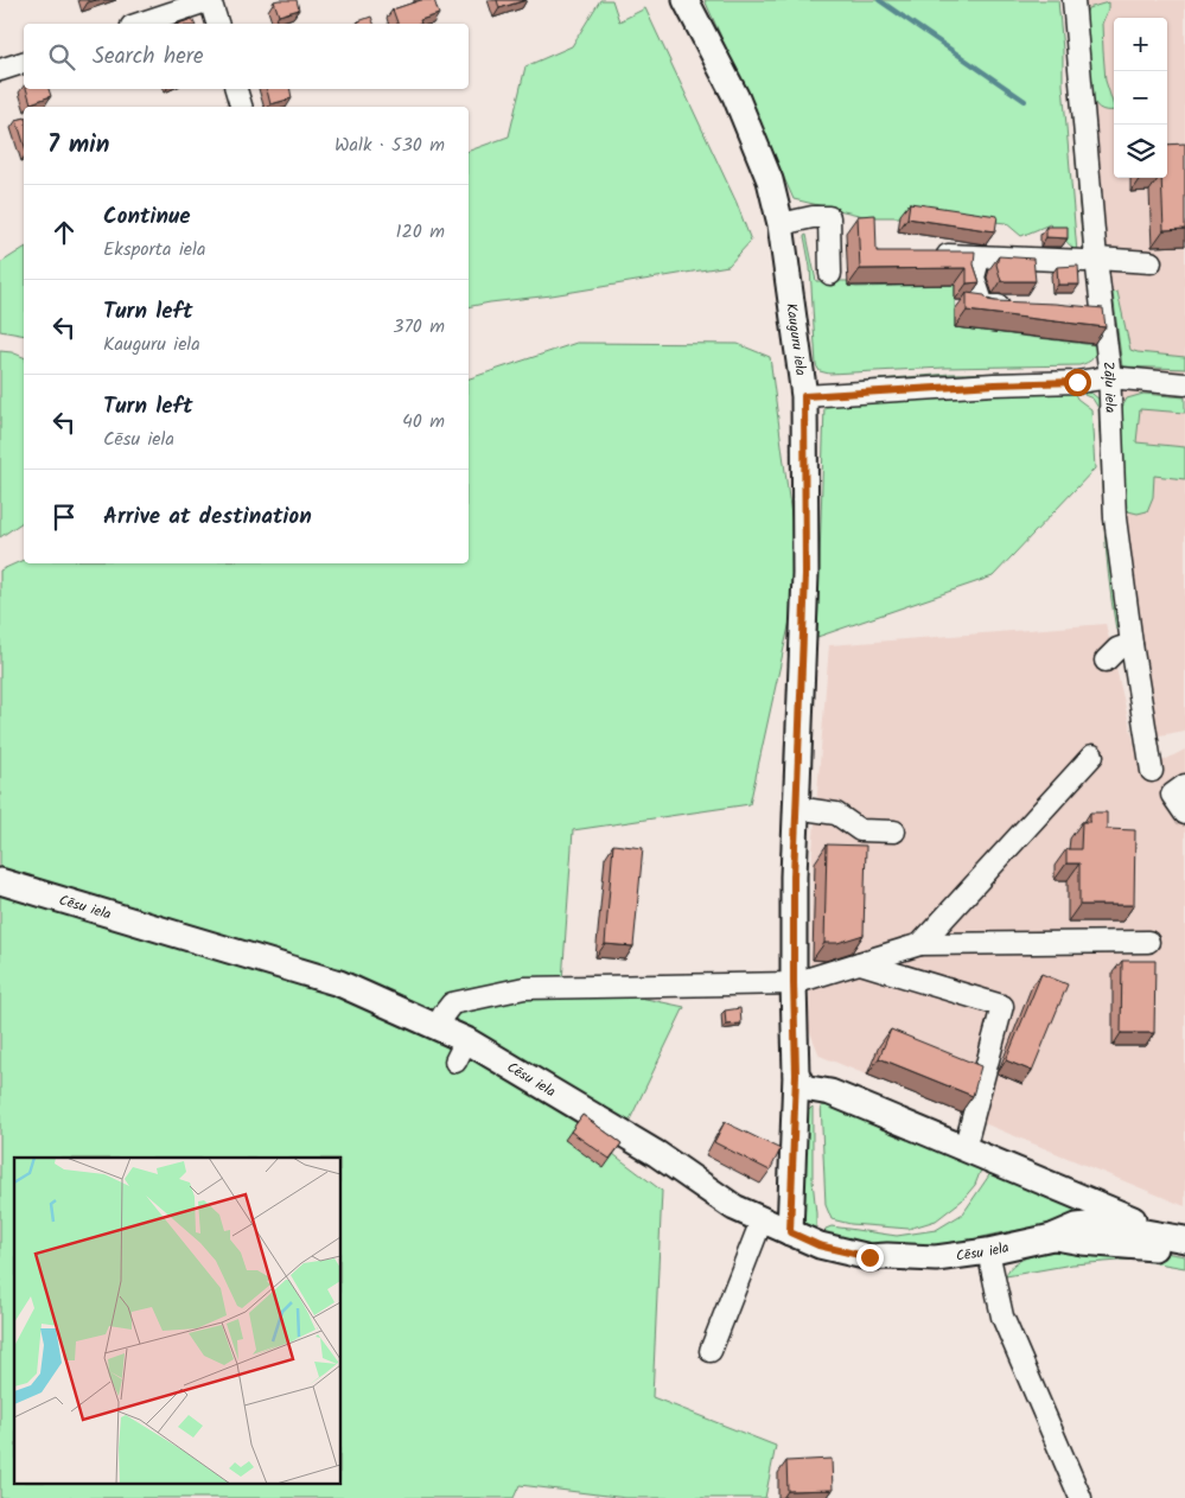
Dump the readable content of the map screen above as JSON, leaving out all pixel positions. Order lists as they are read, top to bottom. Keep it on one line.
{"streets":{"main road":["Kauguru iela","Cēsu iela"],"street":["Zāļu iela"]},"crossings":[["Kauguru iela","Cēsu iela"]],"page":{"map_buttons":["+","−"],"search":"Search here","heading":["7 min","Walk · 530 m"],"list":[["Continue","Eksporta iela","120 m"],["Turn left","Kauguru iela","370 m"],["Turn left","Cēsu iela","40 m"],"Arrive at destination"]}}
